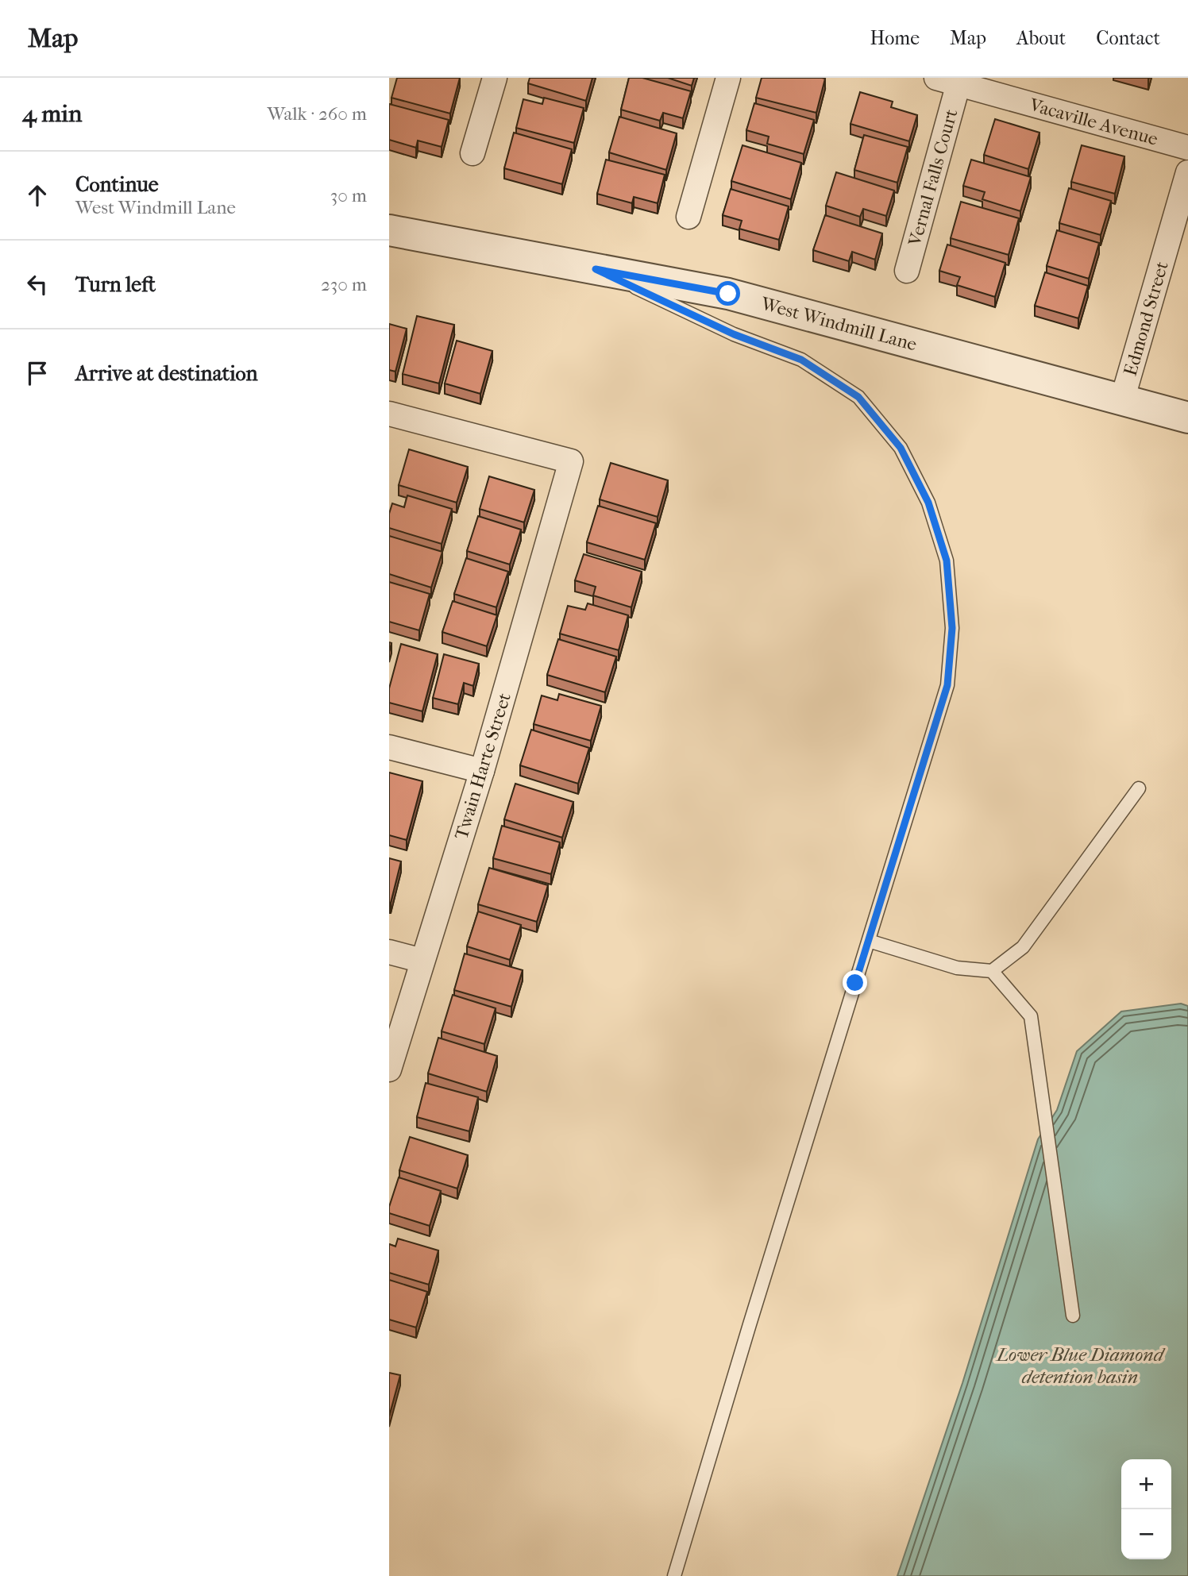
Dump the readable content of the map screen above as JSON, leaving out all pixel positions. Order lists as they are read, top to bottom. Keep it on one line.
{"streets":{"street":["Vacaville Avenue","Vernal Falls Court","Edmond Street","West Windmill Lane","Twain Harte Street"]},"crossings":[["Vacaville Avenue","Vernal Falls Court"],["Edmond Street","West Windmill Lane"]],"water":["Lower Blue Diamond detention basin"],"page":{"header":"Map","nav":["Home","Map","About","Contact"],"heading":["4 min","Walk · 260 m"],"list":[["Continue","West Windmill Lane","30 m"],["Turn left","230 m"],"Arrive at destination"],"map_buttons":["+","−"]}}
